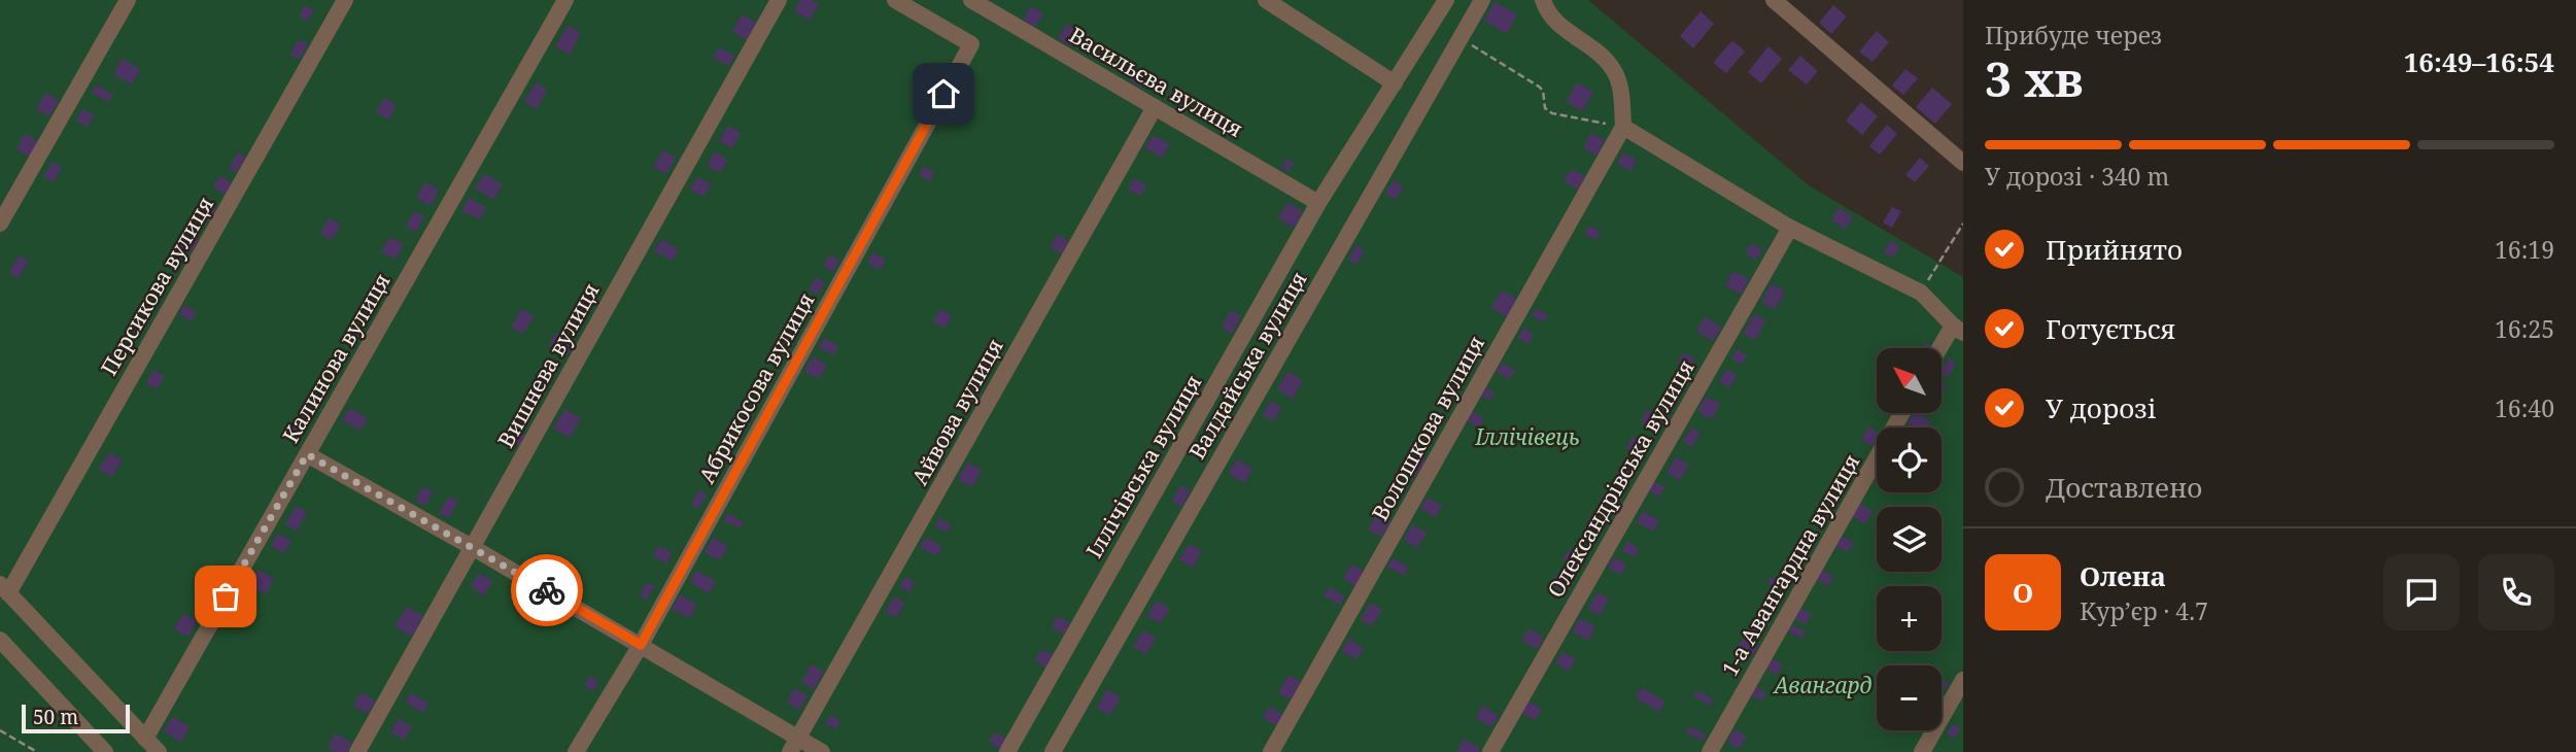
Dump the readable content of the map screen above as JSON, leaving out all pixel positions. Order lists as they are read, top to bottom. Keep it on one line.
{"streets":{"street":["Васильєва вулиця","Персикова вулиця","Калинова вулиця","Вишнева вулиця","Валдайська вулиця","Абрикосова вулиця","Айвова вулиця","Волошкова вулиця","Іллічівська вулиця","Олександрівська вулиця","1-а Авангардна вулиця"]},"crossings":[["Васильєва вулиця","Айвова вулиця"],["Васильєва вулиця","Іллічівська вулиця"]],"parks":["Іллічівець","Авангард"],"scale_bar":"50 m","north":"top left","page":{"heading":["3 хв","Прибуде через","16:49–16:54"],"panel":["Олена","Кур’єр · 4.7"],"bar":"У дорозі · 340 m","list":[["Прийнято","16:19"],["Готується","16:25"],["У дорозі","16:40"],"Доставлено"],"map_buttons":["+","−"],"round":"О","scale":"50 m"}}
